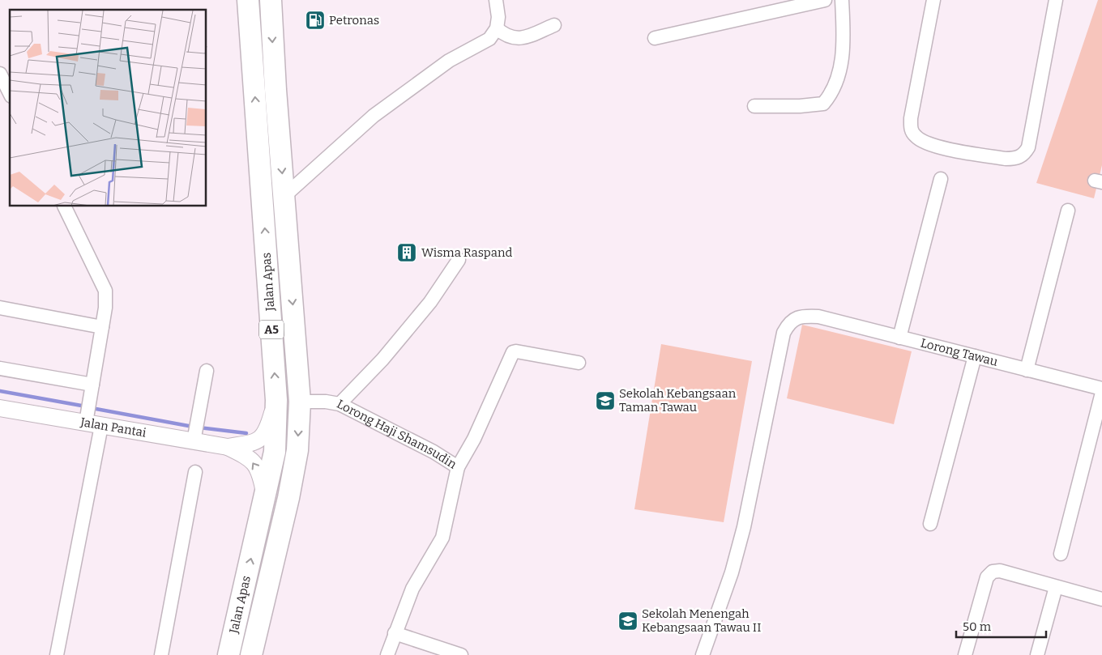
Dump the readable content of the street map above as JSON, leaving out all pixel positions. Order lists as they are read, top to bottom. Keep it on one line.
{"streets":{"highway":["Jalan Apas","A5"],"street":["Lorong Tawau","Jalan Pantai","Lorong Haji Shamsudin"]},"crossings":[["Jalan Apas","Lorong Haji Shamsudin"]],"places":{"fuel station":["Petronas"],"building":["Wisma Raspand"],"school or university":["Sekolah Kebangsaan Taman Tawau","Sekolah Menengah Kebangsaan Tawau II"]},"scale_bar":"50 m"}
